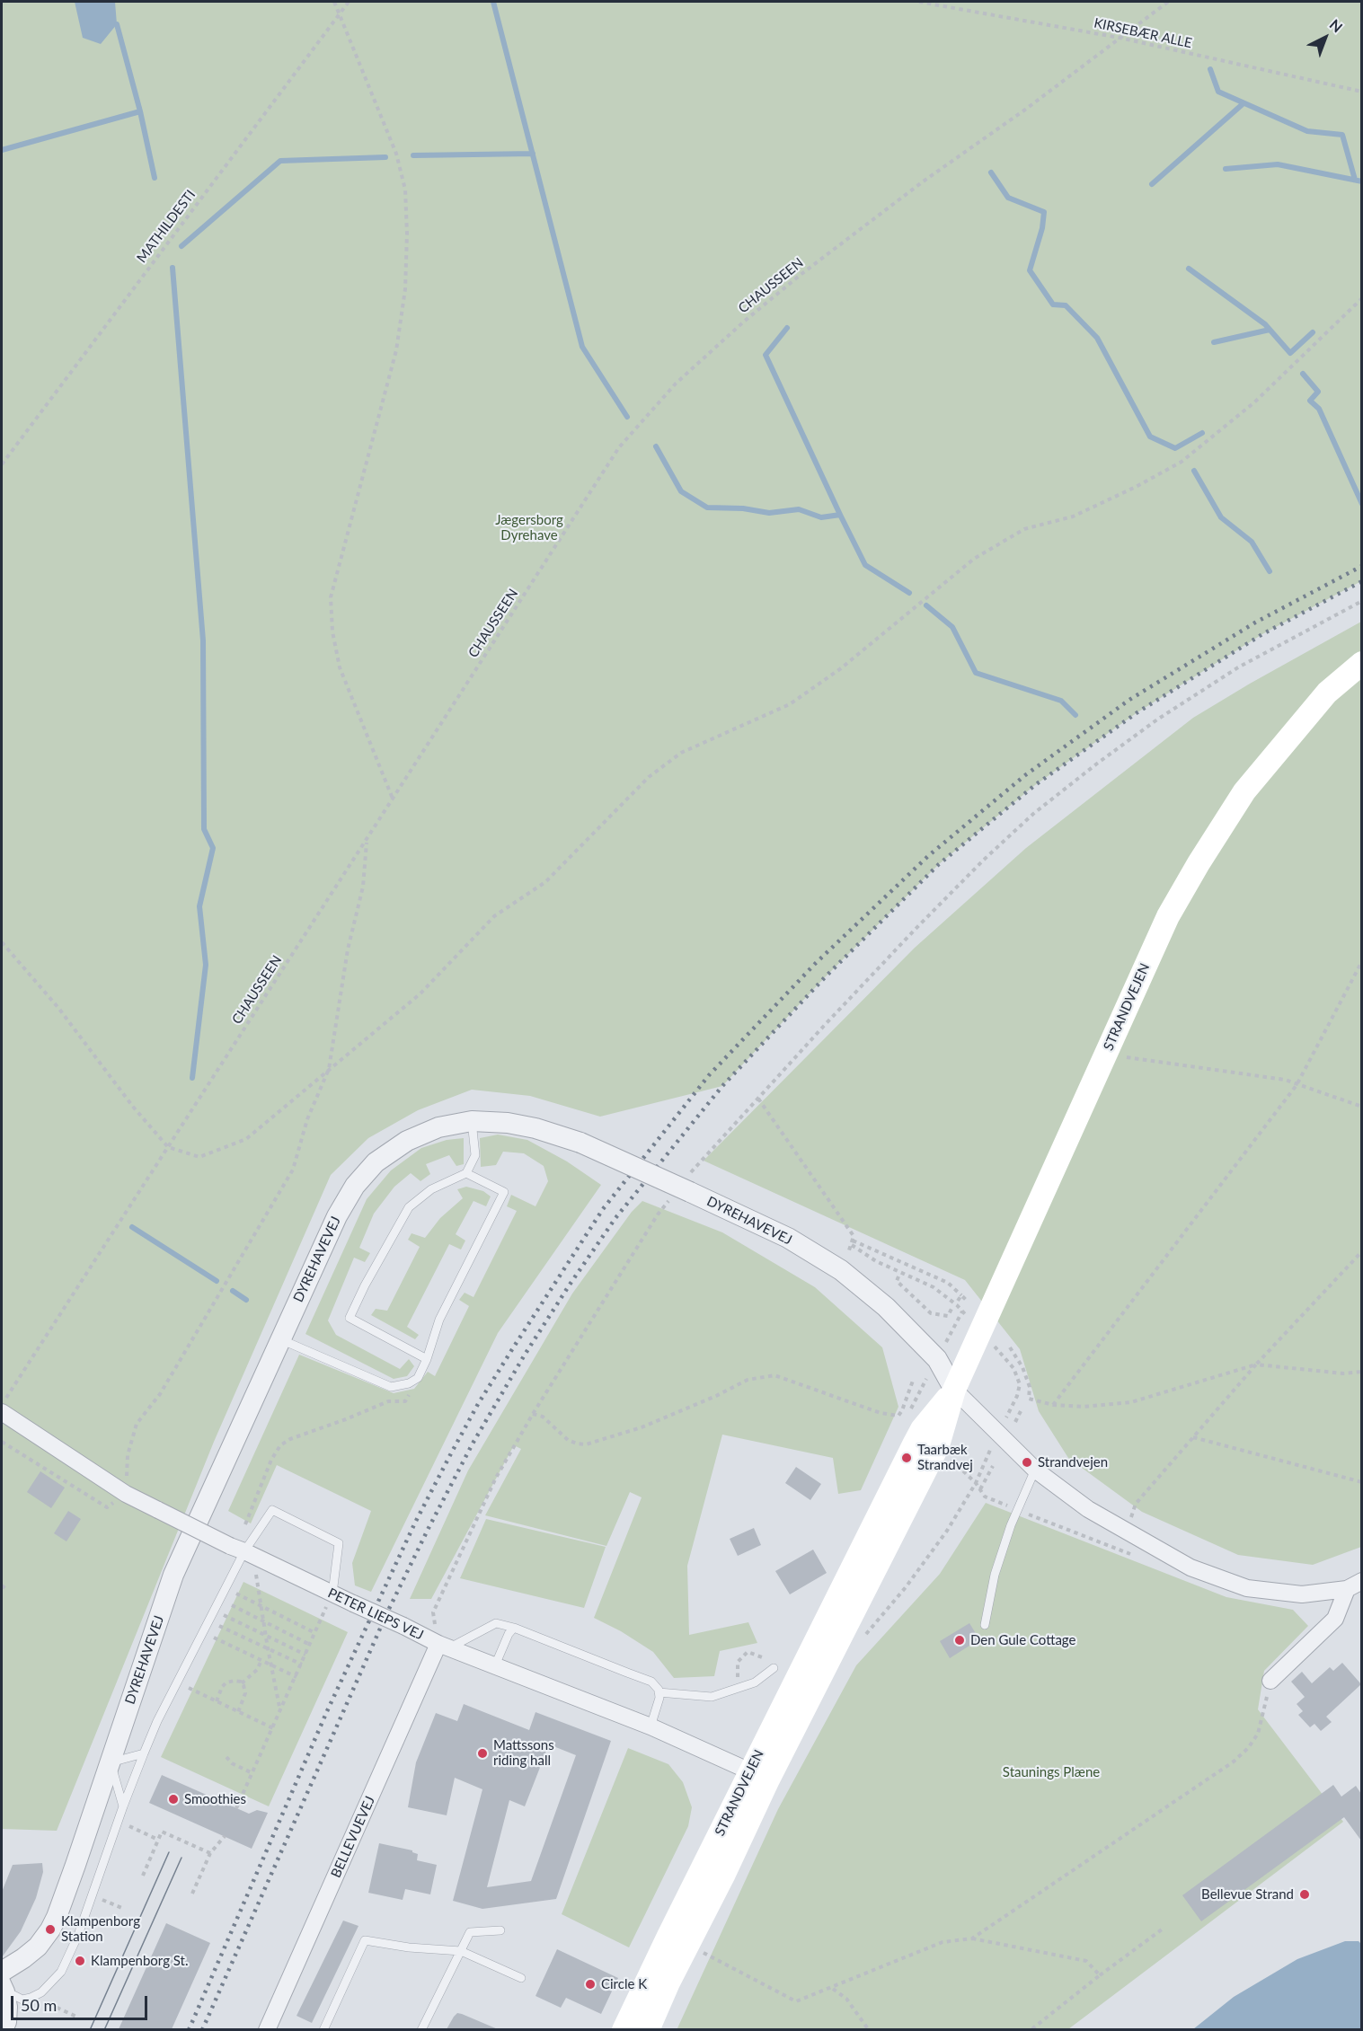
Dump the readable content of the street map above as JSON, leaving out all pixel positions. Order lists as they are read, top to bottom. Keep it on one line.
{"streets":{"main road":["STRANDVEJEN"],"street":["DYREHAVEVEJ","PETER LIEPS VEJ","BELLEVUEVEJ"],"path":["KIRSEBÆR ALLE","MATHILDESTI","CHAUSSEEN"]},"crossings":[["KIRSEBÆR ALLE","CHAUSSEEN"],["STRANDVEJEN","DYREHAVEVEJ"],["STRANDVEJEN","PETER LIEPS VEJ"],["PETER LIEPS VEJ","BELLEVUEVEJ"]],"parks":["Jægersborg Dyrehave","Staunings Plæne"],"places":["Taarbæk Strandvej","Strandvejen","Den Gule Cottage","Mattssons riding hall","Smoothies","Bellevue Strand","Klampenborg Station","Klampenborg St.","Circle K"],"scale_bar":"50 m","north":"top right"}
